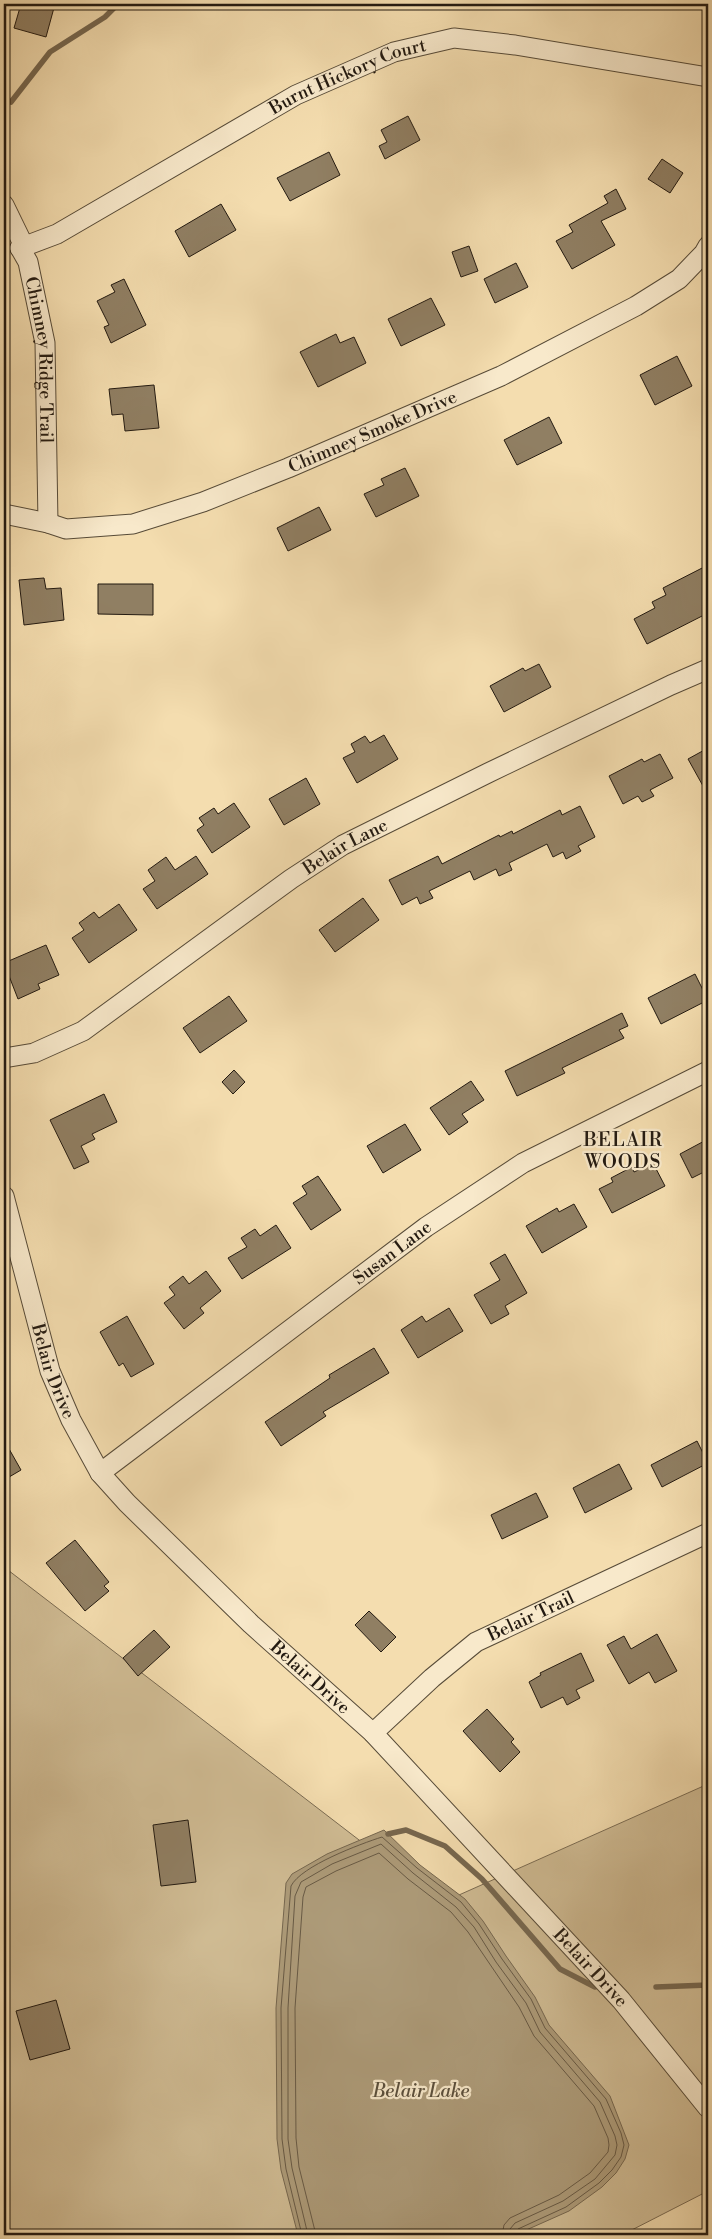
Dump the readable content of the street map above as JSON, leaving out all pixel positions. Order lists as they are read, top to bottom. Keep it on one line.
{"streets":{"street":["Burnt Hickory Court","Chimney Ridge Trail","Chimney Smoke Drive","Belair Lane","Susan Lane","Belair Drive","Belair Trail"]},"crossings":[["Burnt Hickory Court","Chimney Ridge Trail"],["Chimney Ridge Trail","Chimney Smoke Drive"],["Susan Lane","Belair Drive"],["Belair Drive","Belair Trail"]],"districts":["BELAIR WOODS"],"water":["Belair Lake"]}
